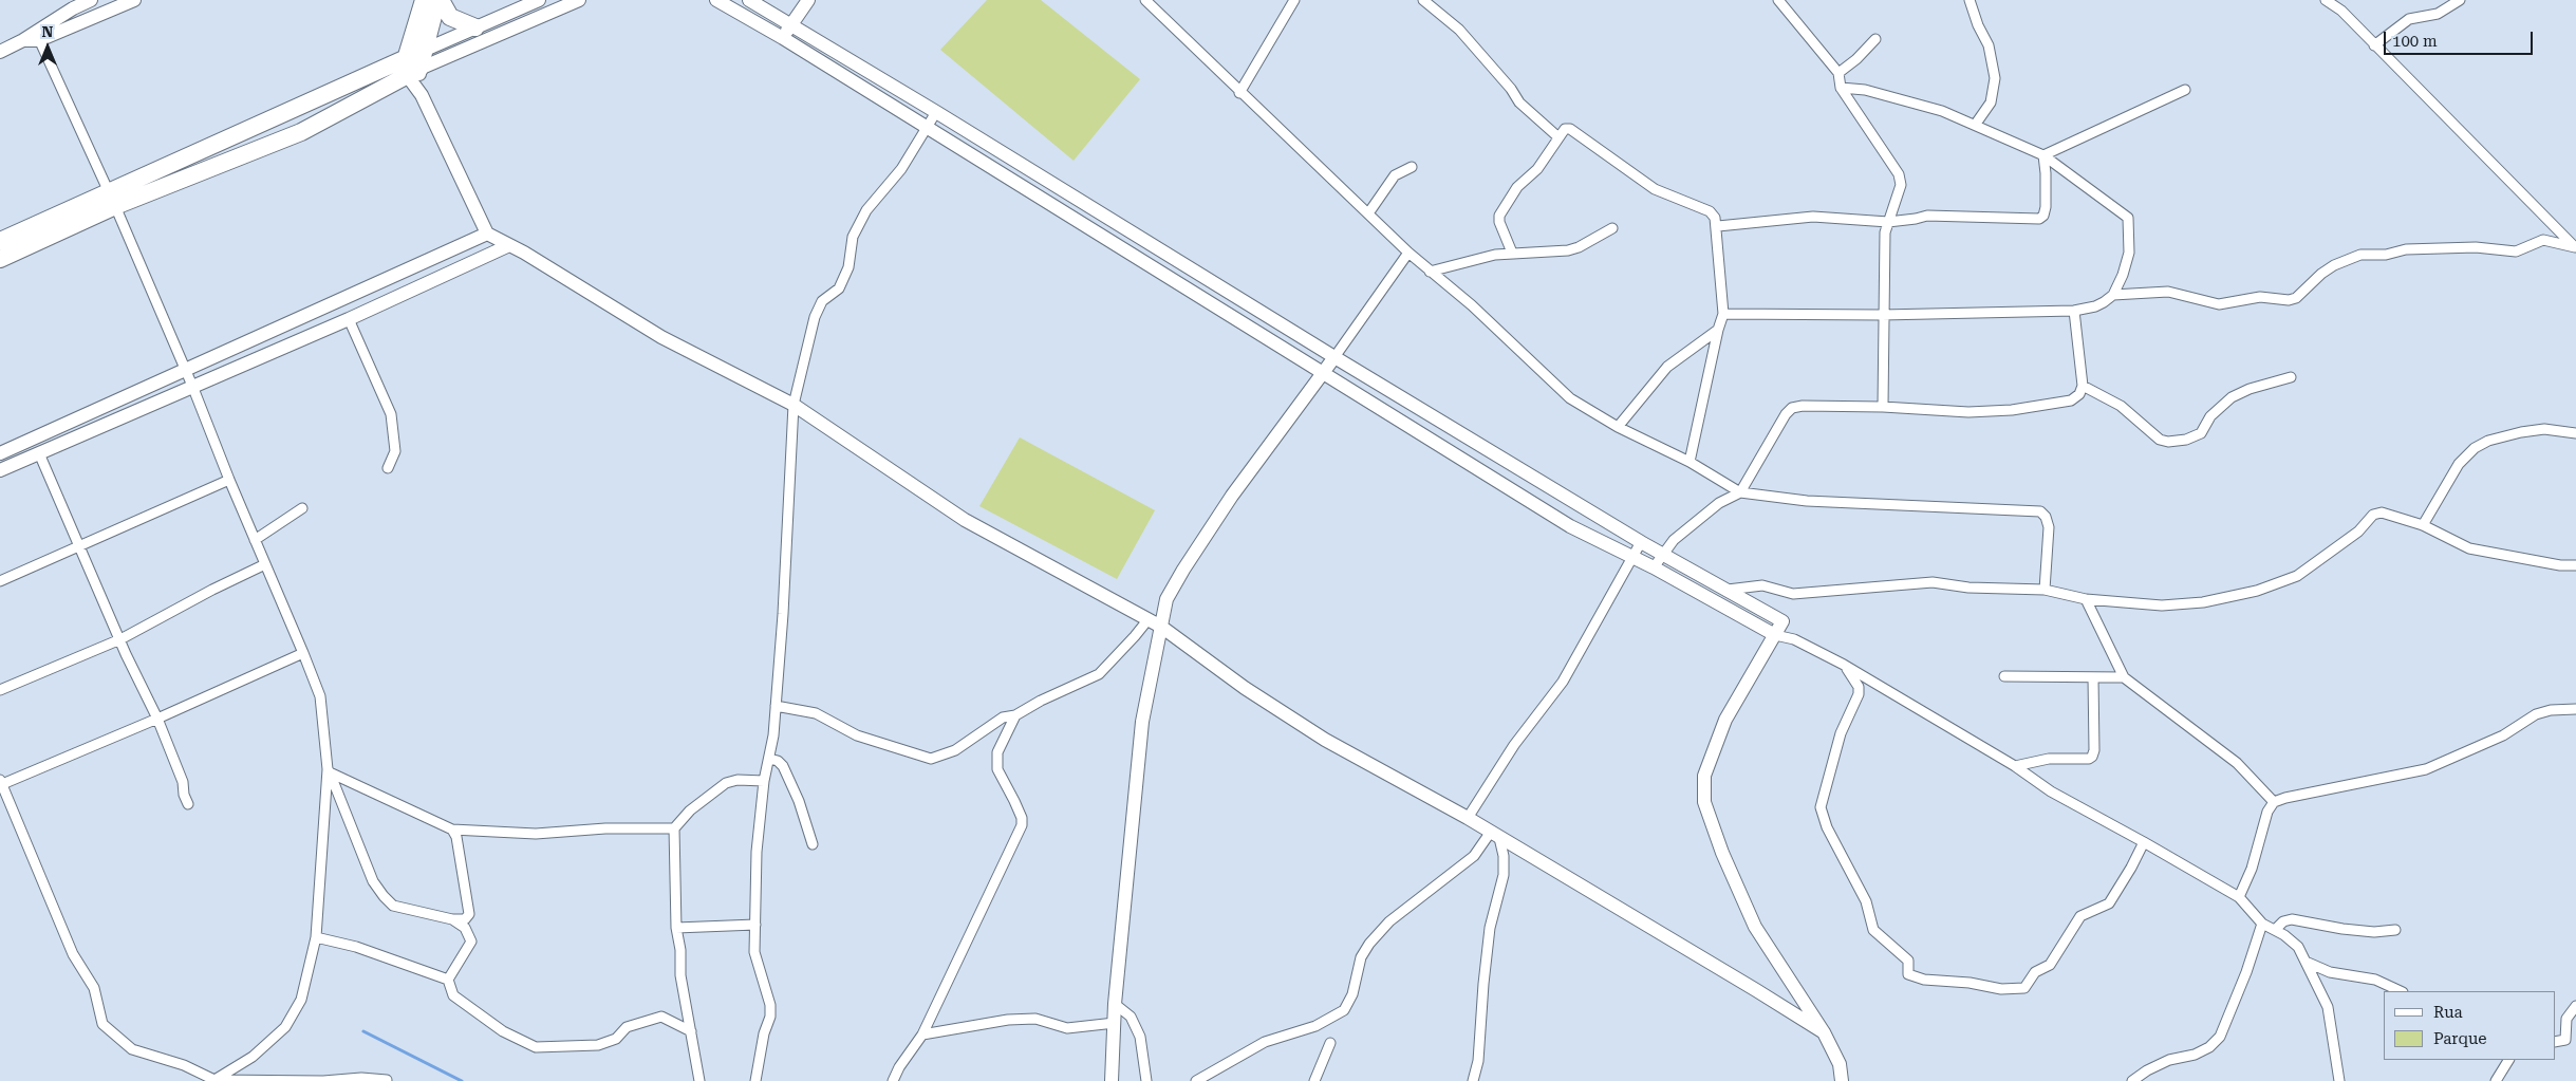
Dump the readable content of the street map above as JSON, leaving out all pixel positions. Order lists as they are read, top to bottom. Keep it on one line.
{"legend":["Rua","Parque"],"scale_bar":"100 m","north":"top"}
